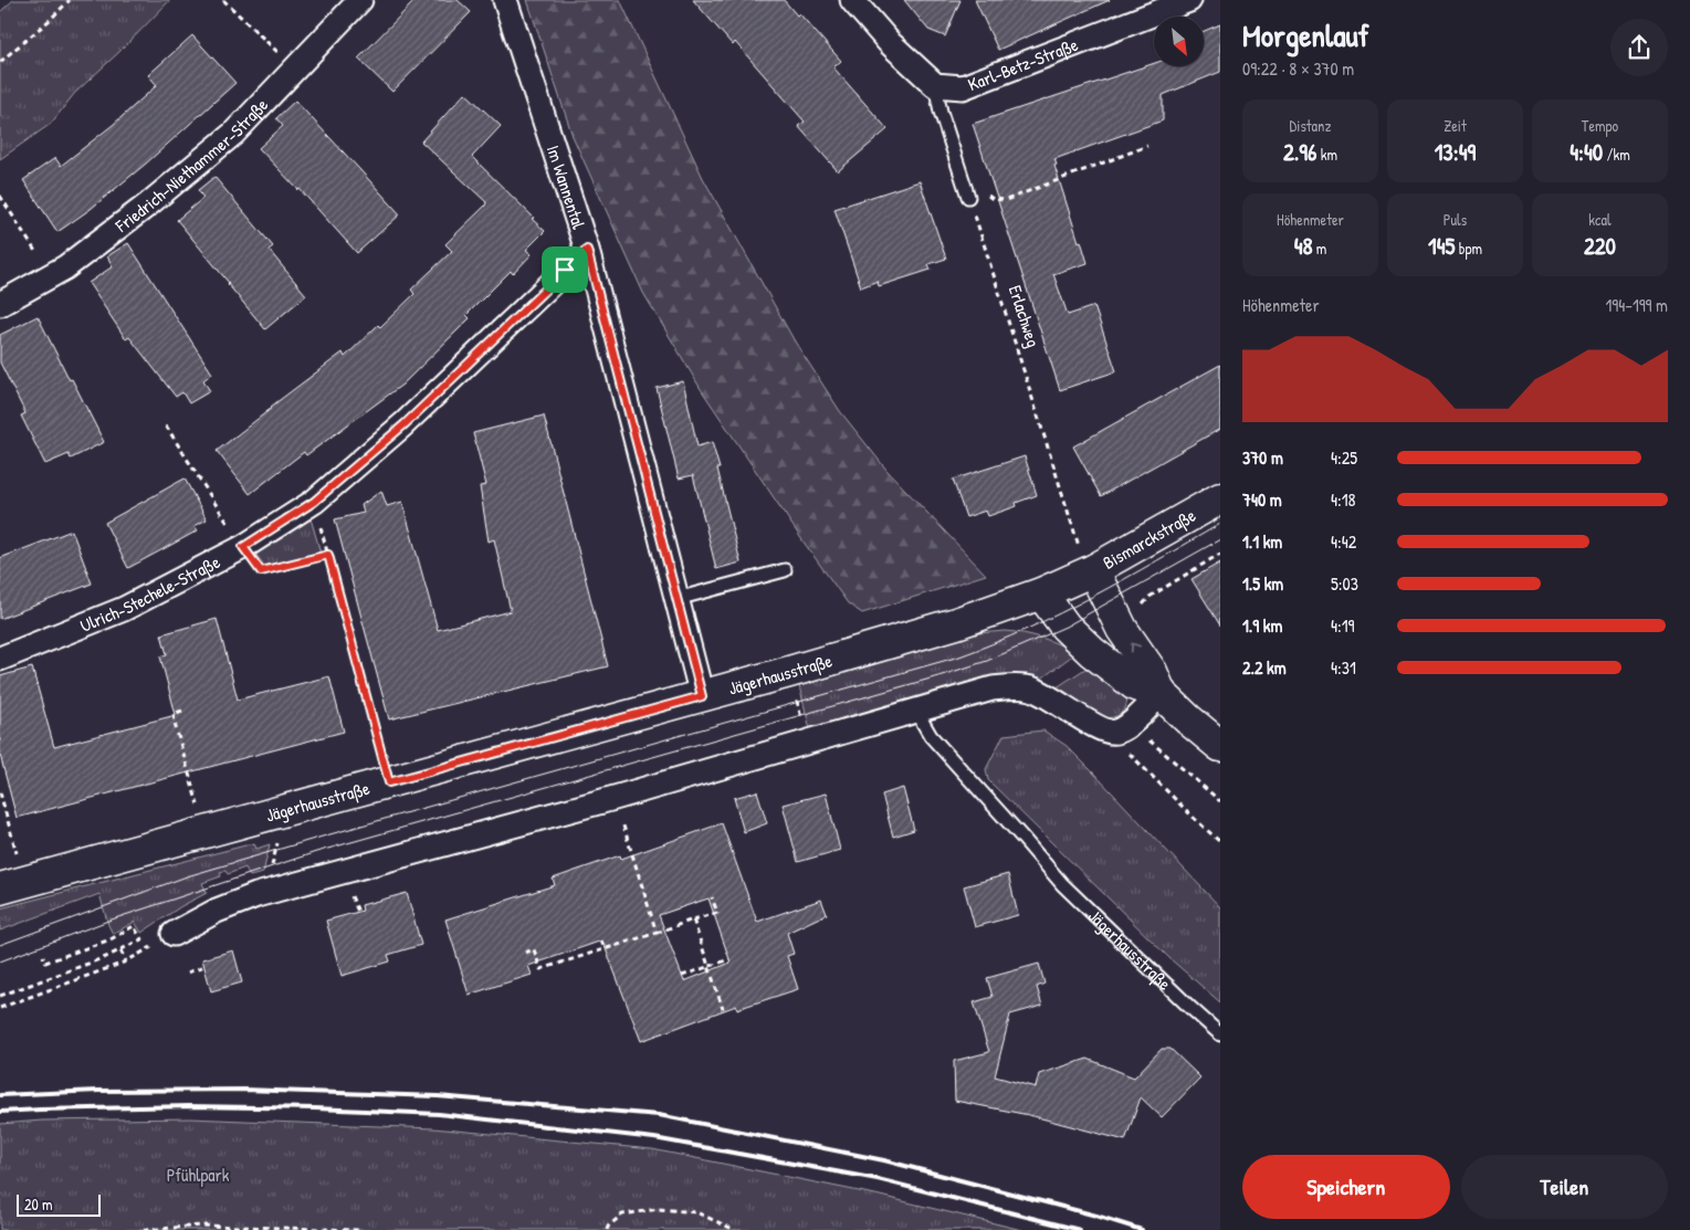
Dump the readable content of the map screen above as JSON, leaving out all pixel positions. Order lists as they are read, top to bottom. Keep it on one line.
{"streets":{"street":["Karl-Betz-Straße","Friedrich-Niethammer-Straße","Im Wannental","Bismarckstraße","Ulrich-Stechele-Straße","Jägerhausstraße"],"path":["Erlachweg"]},"crossings":[["Im Wannental","Ulrich-Stechele-Straße"],["Im Wannental","Jägerhausstraße"],["Erlachweg","Bismarckstraße"],["Erlachweg","Jägerhausstraße"],["Bismarckstraße","Jägerhausstraße"]],"parks":["Pfühlpark"],"scale_bar":"20 m","north":"bottom right","page":{"heading":["Morgenlauf","09:22 · 8 × 370 m"],"stats":[["Distanz","2.96 km"],["Zeit","13:49"],["Tempo","4:40 /km"],["Höhenmeter","48 m"],["Puls","145 bpm"],["kcal","220"]],"chart":["Höhenmeter","194–199 m"],"list":[{"name":"370 m","note":"4:25"},{"name":"740 m","note":"4:18"},{"name":"1.1 km","note":"4:42"},{"name":"1.5 km","note":"5:03"},{"name":"1.9 km","note":"4:19"},{"name":"2.2 km","note":"4:31"}],"buttons":["Speichern","Teilen"],"scale":"20 m"}}
